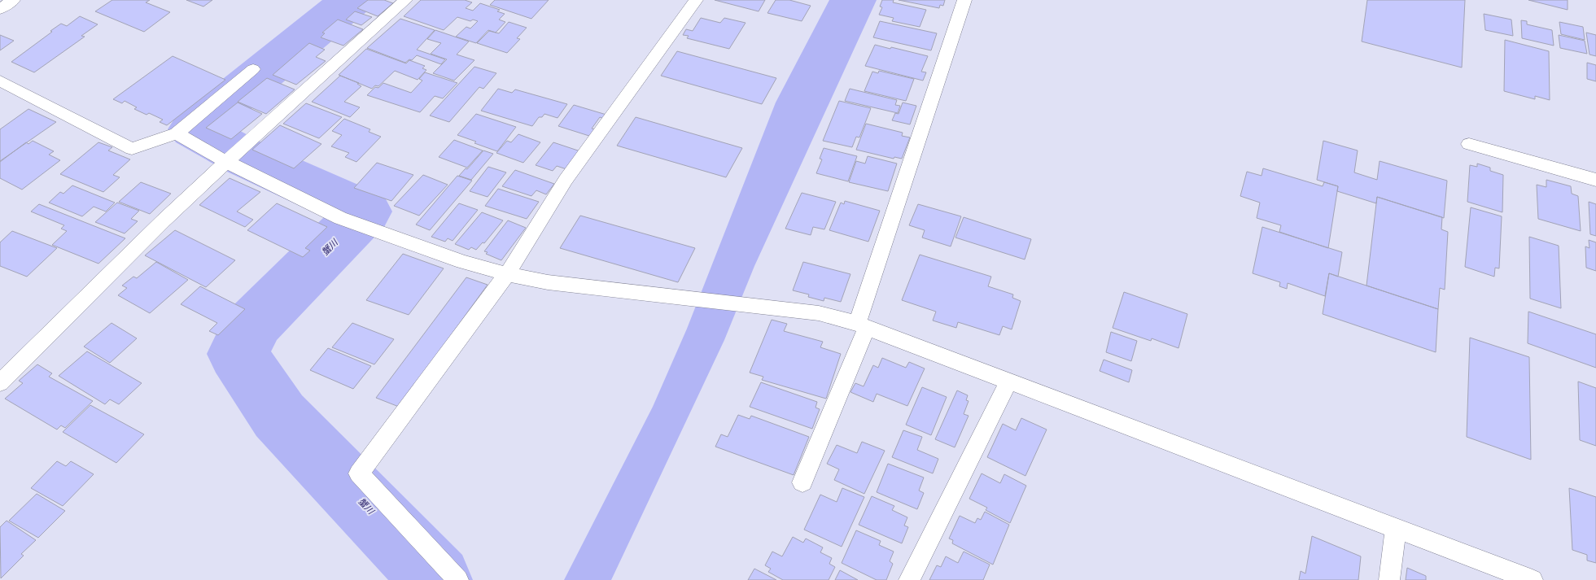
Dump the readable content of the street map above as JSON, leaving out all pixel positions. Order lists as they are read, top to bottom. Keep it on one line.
{"water":["蟹川"]}
